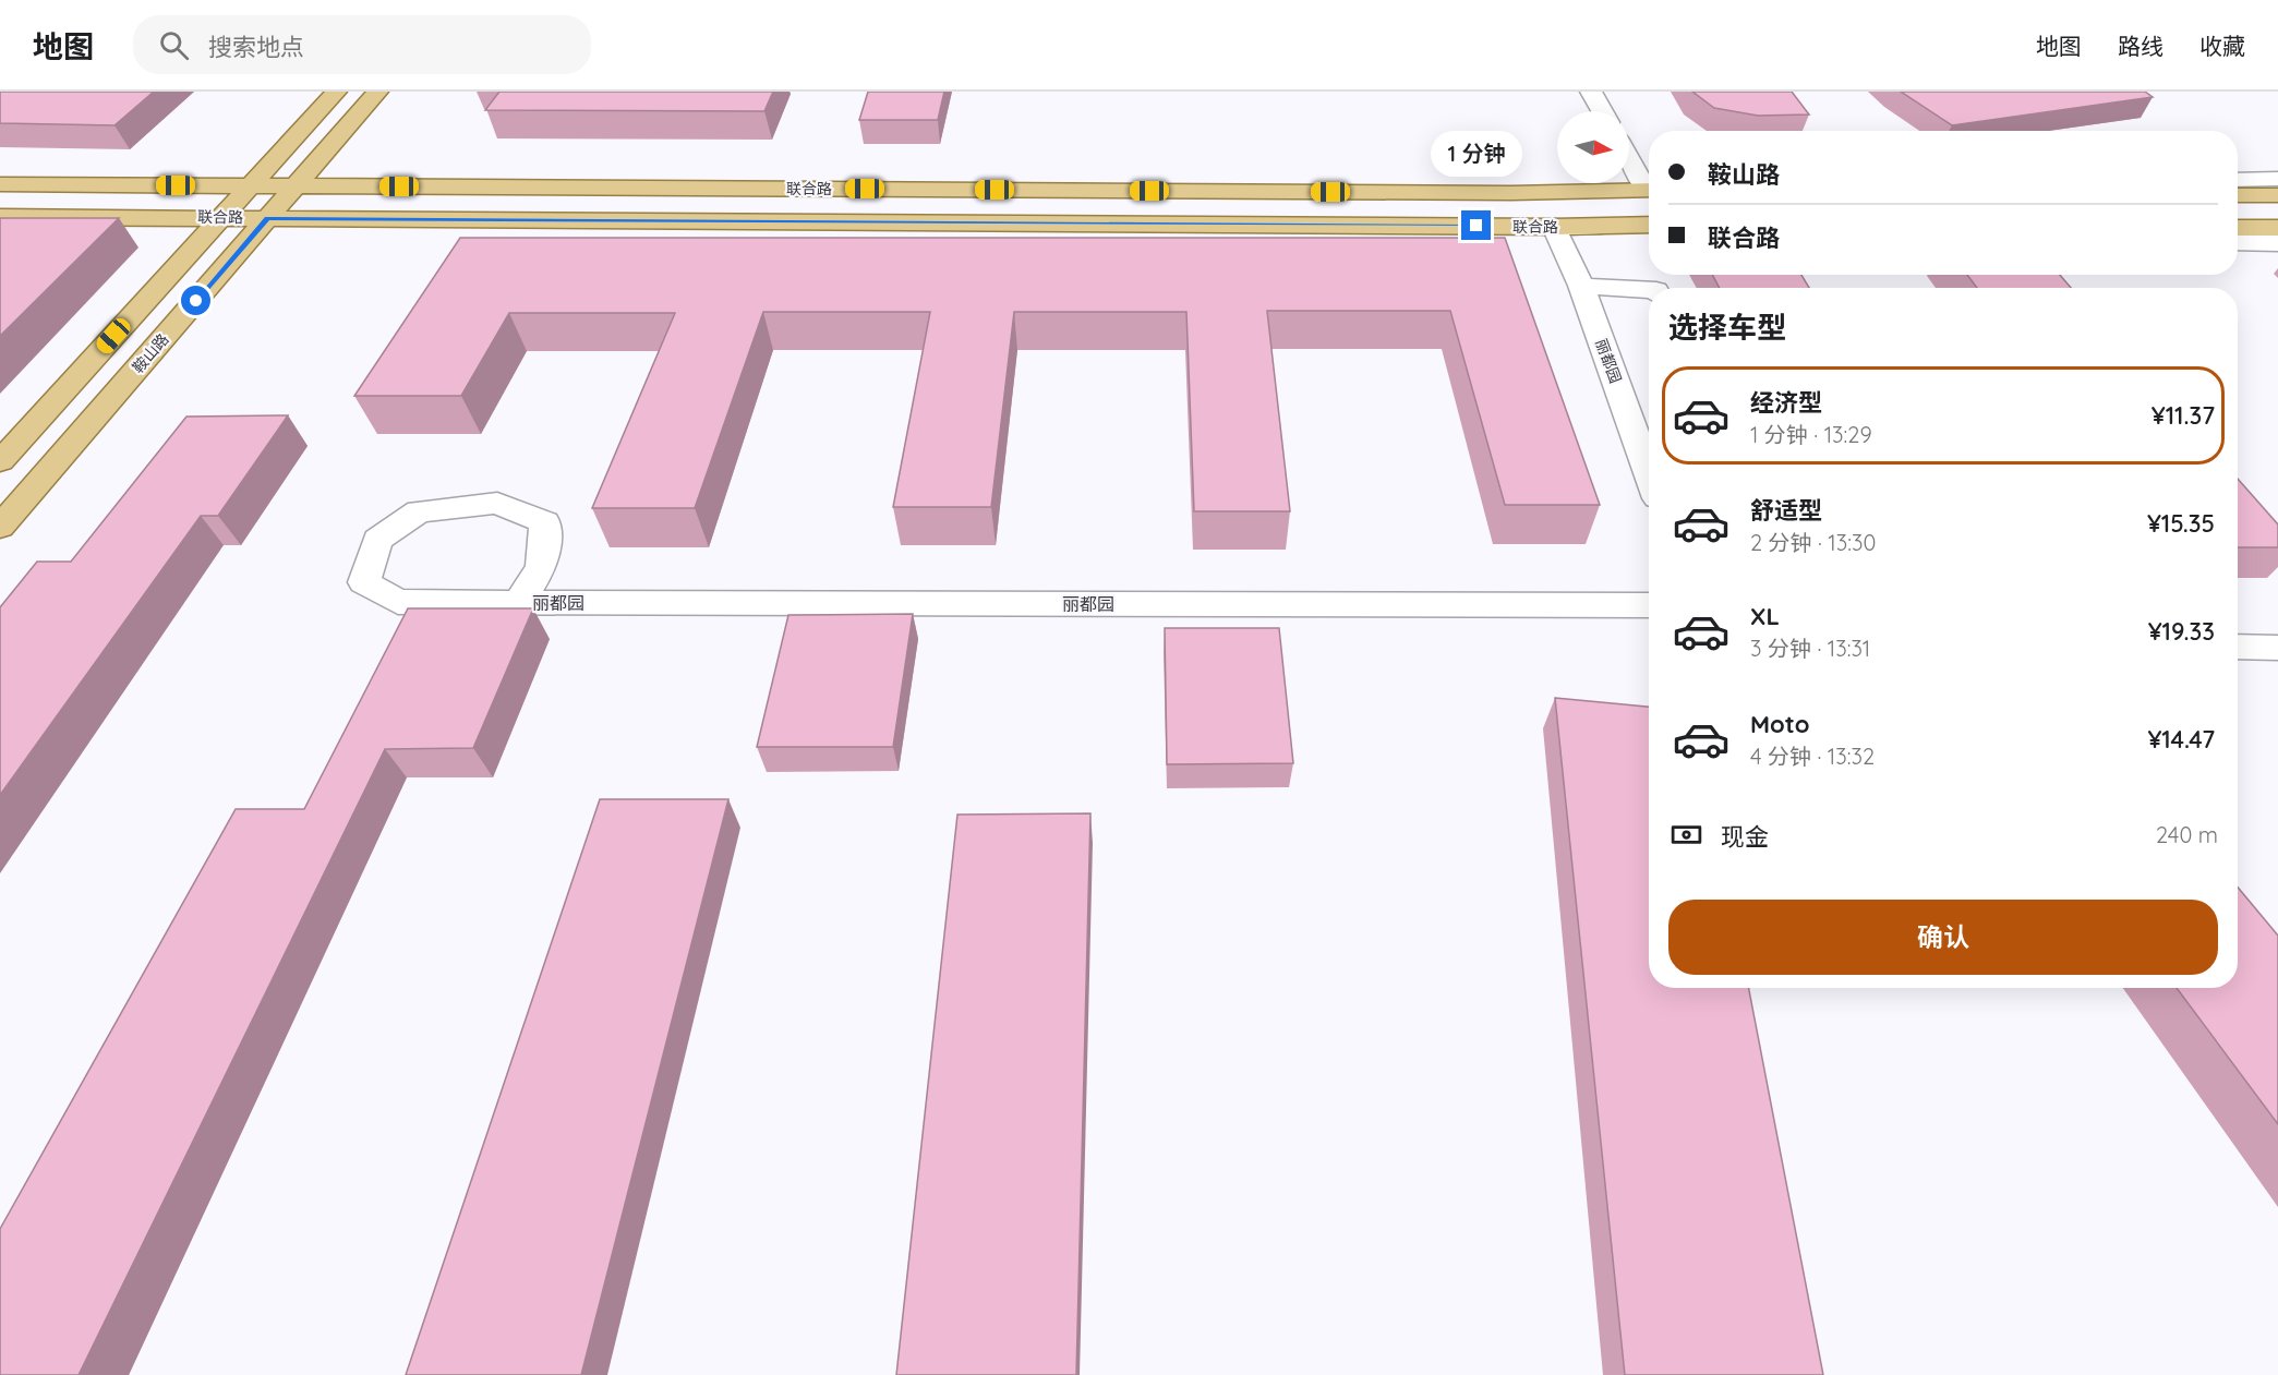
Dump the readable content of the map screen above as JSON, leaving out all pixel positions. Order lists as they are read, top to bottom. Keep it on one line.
{"streets":{"main road":["联合路","鞍山路"],"street":["丽都园"]},"crossings":[["联合路","鞍山路"],["联合路","丽都园"]],"north":"right","page":{"header":"地图","search":"搜索地点","nav":["地图","路线","收藏"],"bubble":"1 分钟","banner":["鞍山路","联合路"],"heading":"选择车型","list":[{"name":"经济型","note":"1 分钟 · 13:29","value":"¥11.37"},{"name":"舒适型","note":"2 分钟 · 13:30","value":"¥15.35"},{"name":"XL","note":"3 分钟 · 13:31","value":"¥19.33"},{"name":"Moto","note":"4 分钟 · 13:32","value":"¥14.47"}],"pay":["现金","240 m"],"buttons":"确认"}}
